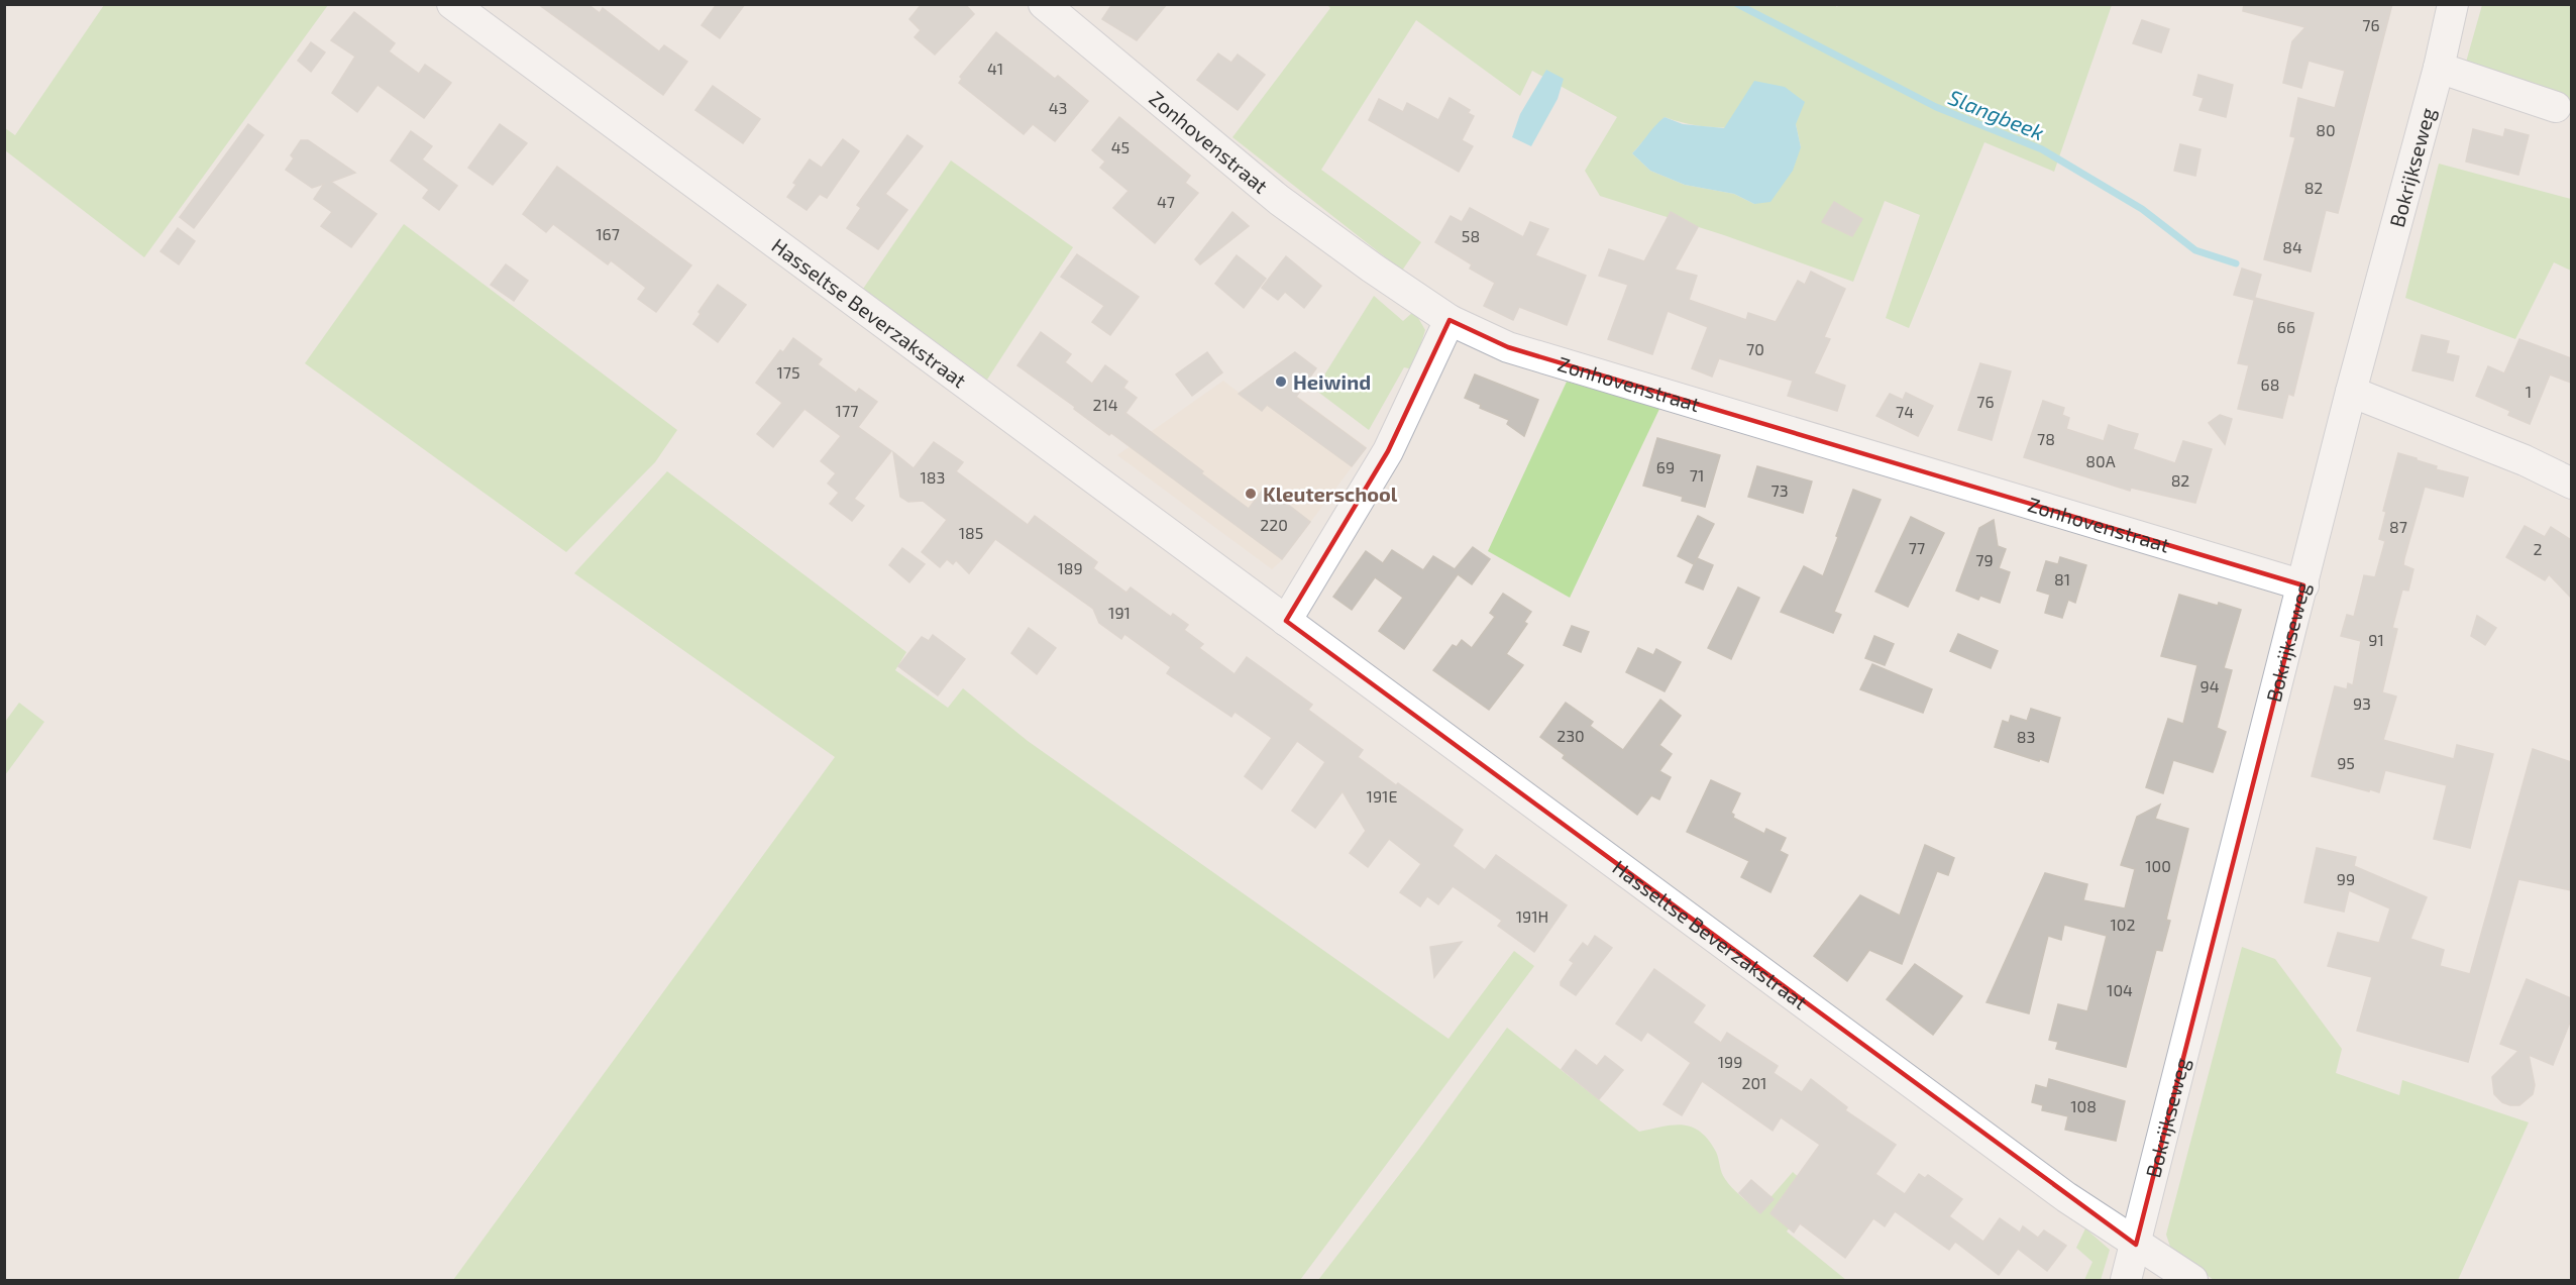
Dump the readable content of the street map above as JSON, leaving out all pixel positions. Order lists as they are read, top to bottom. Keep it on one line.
{"streets":{"street":["Zonhovenstraat","Bokrijkseweg","Hasseltse Beverzakstraat"]},"crossings":[["Zonhovenstraat","Bokrijkseweg"],["Bokrijkseweg","Hasseltse Beverzakstraat"]],"water":["Slangbeek"],"places":["Heiwind","Kleuterschool"],"house_numbers":["76","41","43","80","45","82","47","167","58","84","66","70","175","68","1","76","214","177","74","78","80A","69","71","183","82","73","220","87","185","77","2","79","189","81","191","91","94","93","230","83","95","191E","100","99","191H","102","104","199","201","108"]}
